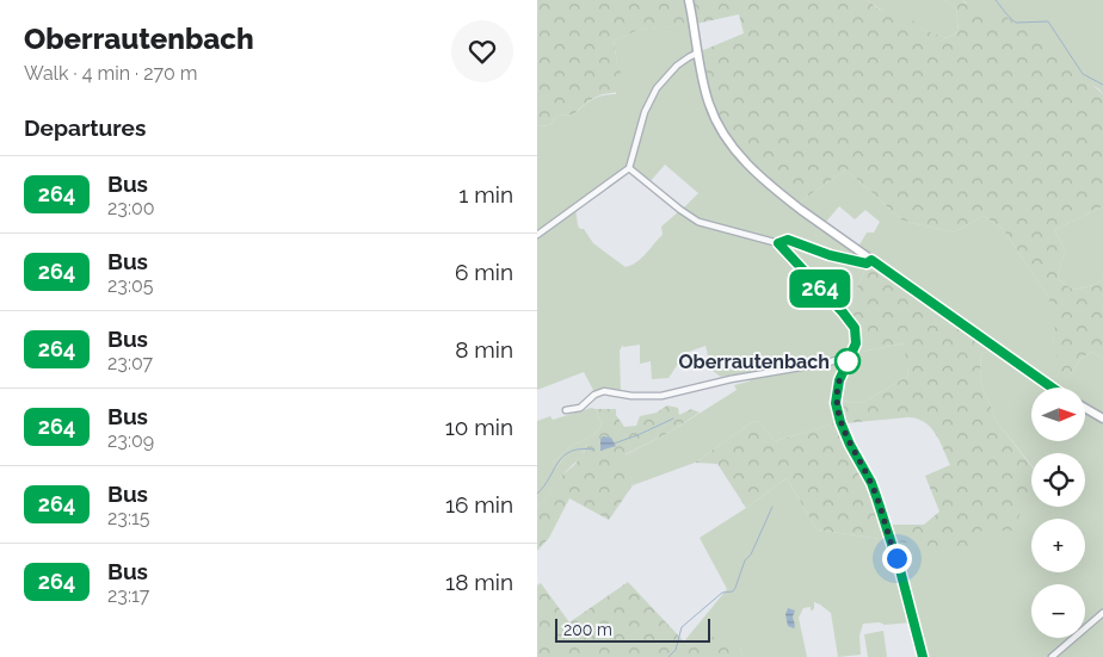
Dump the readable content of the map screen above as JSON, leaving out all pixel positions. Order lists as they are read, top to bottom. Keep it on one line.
{"places":["Oberrautenbach"],"lines":["bus line 264"],"scale_bar":"200 m","north":"right","page":{"heading":[["Oberrautenbach","Walk · 4 min · 270 m"],"Departures"],"on_map":"264","list":[{"mark":"264","name":"Bus","note":"23:00","value":"1 min"},{"mark":"264","name":"Bus","note":"23:05","value":"6 min"},{"mark":"264","name":"Bus","note":"23:07","value":"8 min"},{"mark":"264","name":"Bus","note":"23:09","value":"10 min"},{"mark":"264","name":"Bus","note":"23:15","value":"16 min"},{"mark":"264","name":"Bus","note":"23:17","value":"18 min"}],"map_buttons":["+","−"],"scale":"200 m"}}
